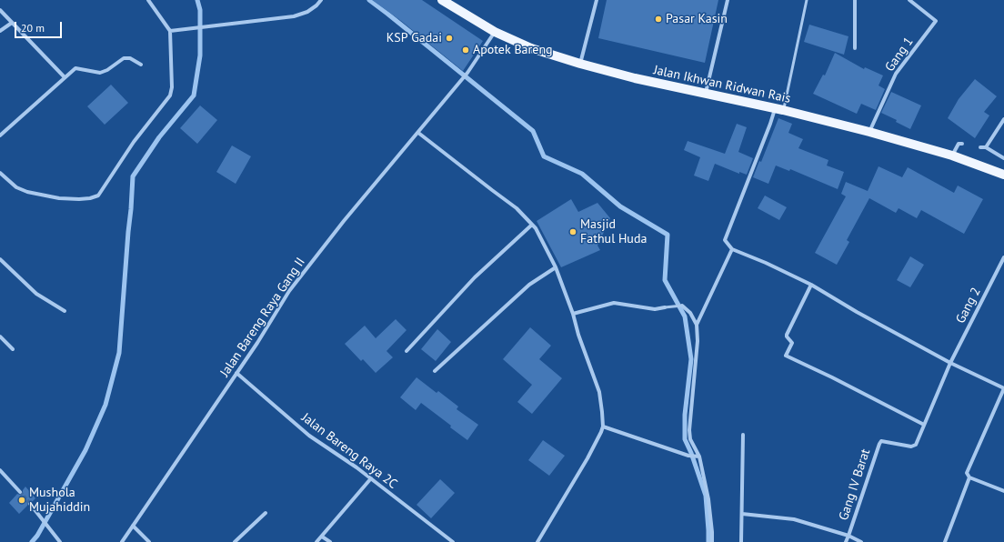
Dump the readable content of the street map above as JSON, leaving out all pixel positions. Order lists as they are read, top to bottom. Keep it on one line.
{"streets":{"main road":["Jalan Ikhwan Ridwan Rais"],"street":["Gang 1","Gang 2","Jalan Bareng Raya Gang II","Jalan Bareng Raya 2C","Gang IV Barat"]},"crossings":[["Gang 1","Jalan Ikhwan Ridwan Rais"],["Jalan Ikhwan Ridwan Rais","Jalan Bareng Raya Gang II"],["Gang 2","Gang IV Barat"],["Jalan Bareng Raya Gang II","Jalan Bareng Raya 2C"]],"places":["Pasar Kasin","KSP Gadai","Apotek Bareng","Masjid Fathul Huda","Mushola Mujahiddin"],"scale_bar":"20 m"}
